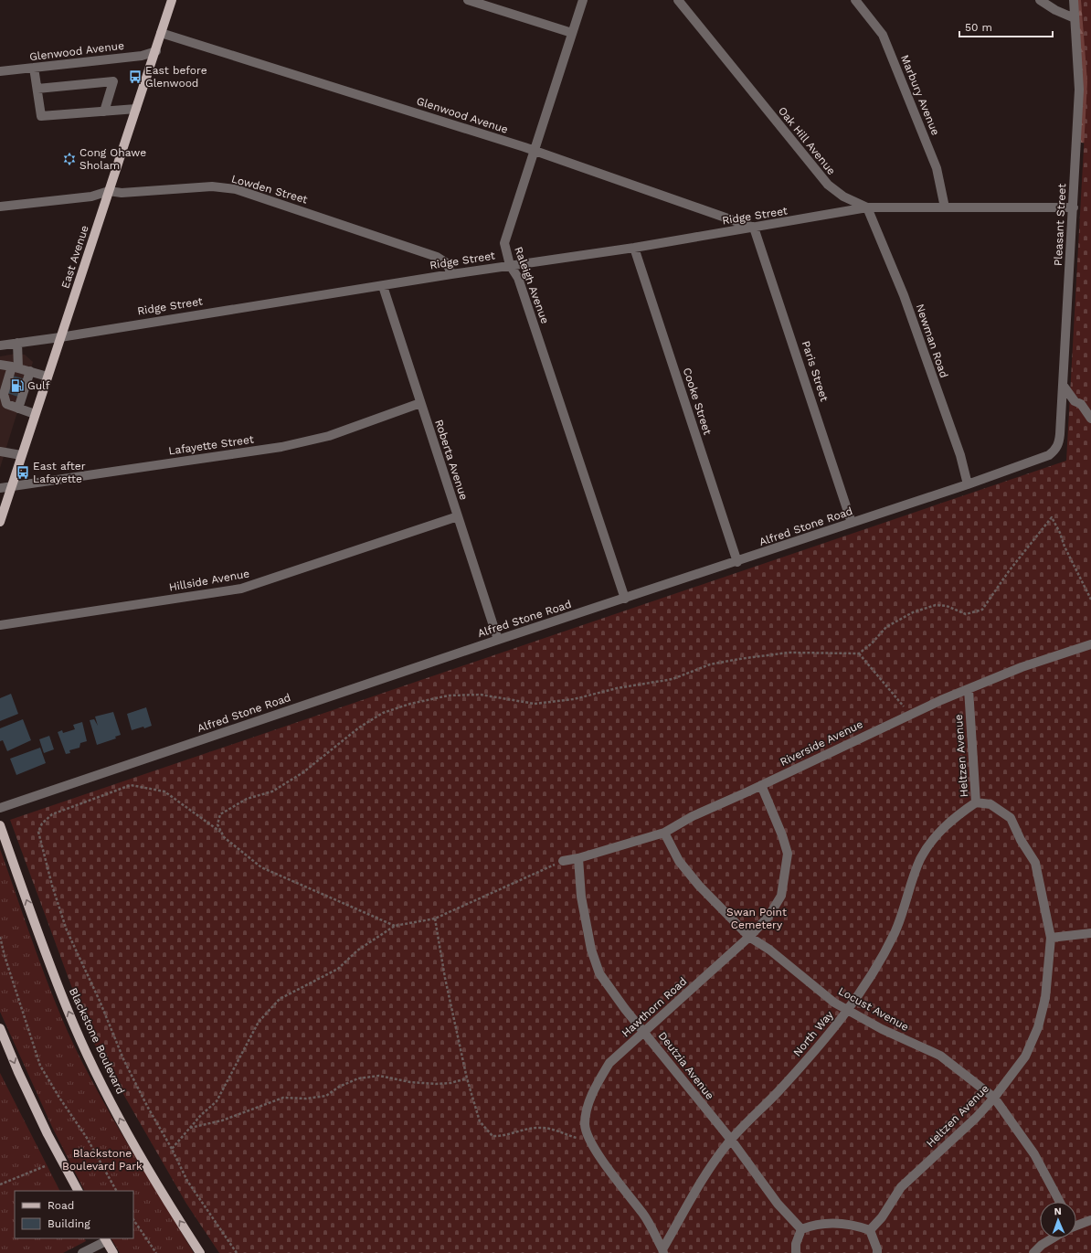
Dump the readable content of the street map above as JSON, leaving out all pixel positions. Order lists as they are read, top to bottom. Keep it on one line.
{"streets":{"main road":["East Avenue","Blackstone Boulevard"],"street":["Glenwood Avenue","Marbury Avenue","Oak Hill Avenue","Lowden Street","Ridge Street","Pleasant Street","Raleigh Avenue","Newman Road","Paris Street","Cooke Street","Lafayette Street","Roberta Avenue","Alfred Stone Road","Hillside Avenue","Riverside Avenue","Heltzen Avenue","Hawthorn Road","Locust Avenue","North Way","Deutzia Avenue"]},"crossings":[["Glenwood Avenue","Ridge Street"],["Glenwood Avenue","East Avenue"],["Glenwood Avenue","Raleigh Avenue"],["Glenwood Avenue","Paris Street"],["Marbury Avenue","Oak Hill Avenue"],["Oak Hill Avenue","Ridge Street"],["Oak Hill Avenue","Pleasant Street"],["Oak Hill Avenue","Newman Road"],["Lowden Street","Ridge Street"],["Lowden Street","East Avenue"],["Ridge Street","East Avenue"],["Ridge Street","Raleigh Avenue"],["Ridge Street","Newman Road"],["Ridge Street","Paris Street"],["Ridge Street","Cooke Street"],["Ridge Street","Roberta Avenue"],["Pleasant Street","Alfred Stone Road"],["East Avenue","Lafayette Street"],["Raleigh Avenue","Alfred Stone Road"],["Newman Road","Alfred Stone Road"],["Paris Street","Alfred Stone Road"],["Cooke Street","Alfred Stone Road"],["Lafayette Street","Roberta Avenue"],["Roberta Avenue","Alfred Stone Road"],["Roberta Avenue","Hillside Avenue"],["Riverside Avenue","Heltzen Avenue"],["Riverside Avenue","Hawthorn Road"],["Riverside Avenue","Locust Avenue"],["Riverside Avenue","Deutzia Avenue"],["Heltzen Avenue","Locust Avenue"],["Heltzen Avenue","North Way"],["Hawthorn Road","Locust Avenue"],["Hawthorn Road","North Way"],["Hawthorn Road","Deutzia Avenue"],["Locust Avenue","North Way"],["North Way","Deutzia Avenue"]],"parks":["Swan Point Cemetery","Blackstone Boulevard Park"],"places":{"bus stop":["East before Glenwood","East after Lafayette"],"synagogue":["Cong Ohawe Sholam"],"fuel station":["Gulf"]},"legend":["Road","Building"],"scale_bar":"50 m","north":"top"}
